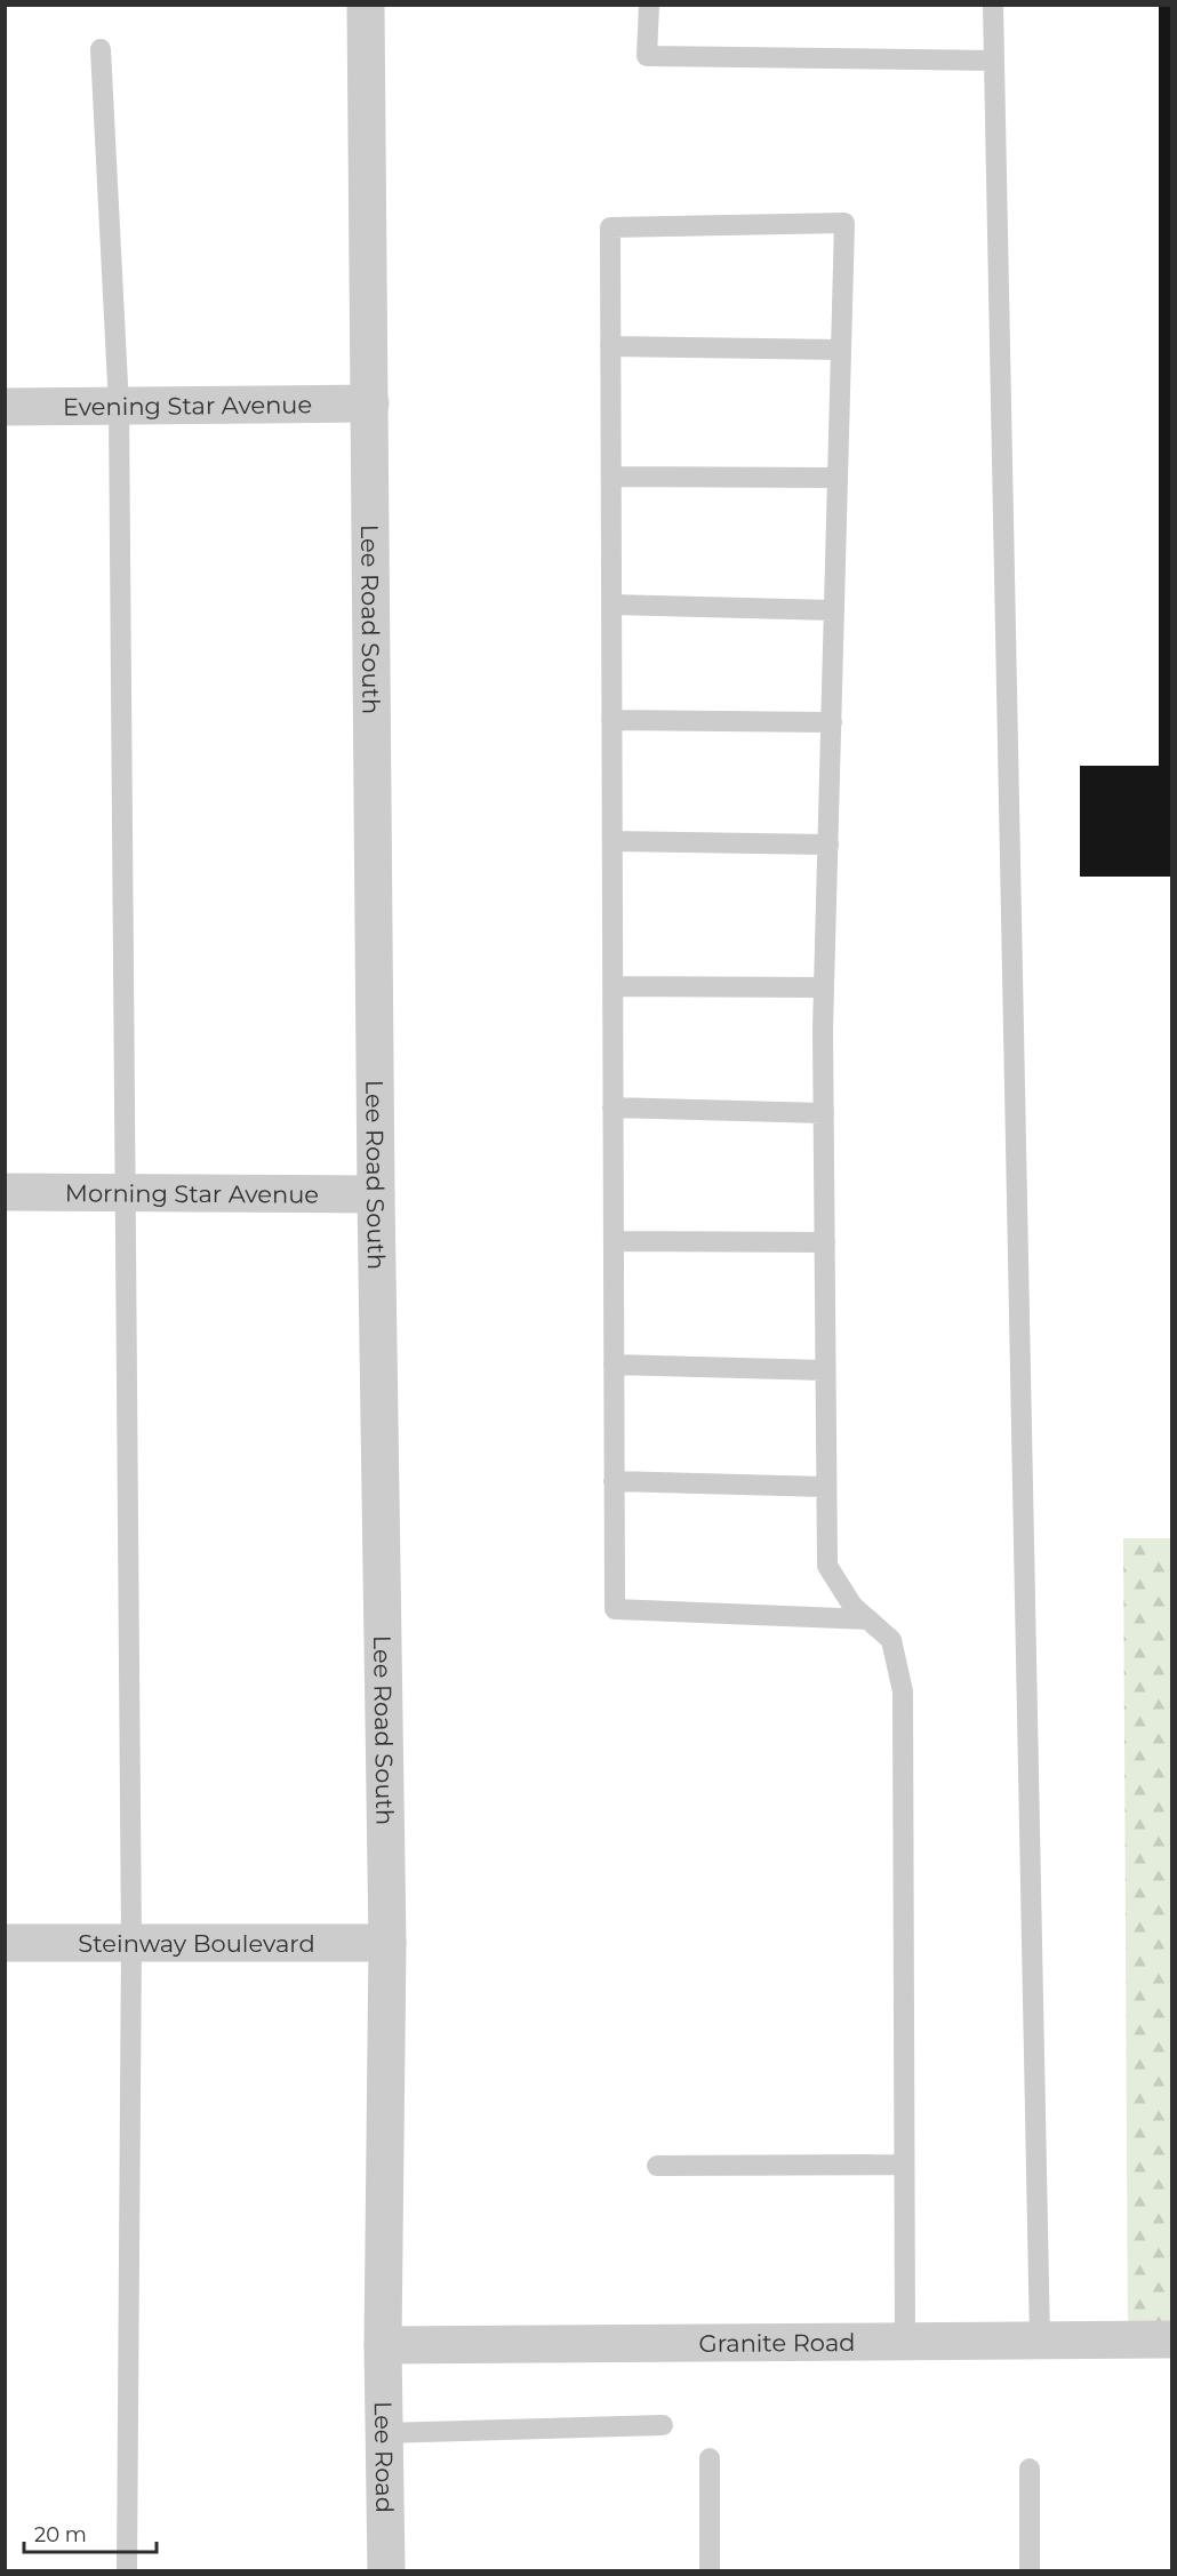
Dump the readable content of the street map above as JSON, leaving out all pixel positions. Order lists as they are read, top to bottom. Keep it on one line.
{"streets":{"street":["Evening Star Avenue","Lee Road South","Morning Star Avenue","Steinway Boulevard","Granite Road","Lee Road"]},"crossings":[["Evening Star Avenue","Lee Road South"],["Lee Road South","Morning Star Avenue"],["Lee Road South","Steinway Boulevard"],["Lee Road South","Granite Road"],["Lee Road South","Lee Road"],["Granite Road","Lee Road"]],"scale_bar":"20 m"}
